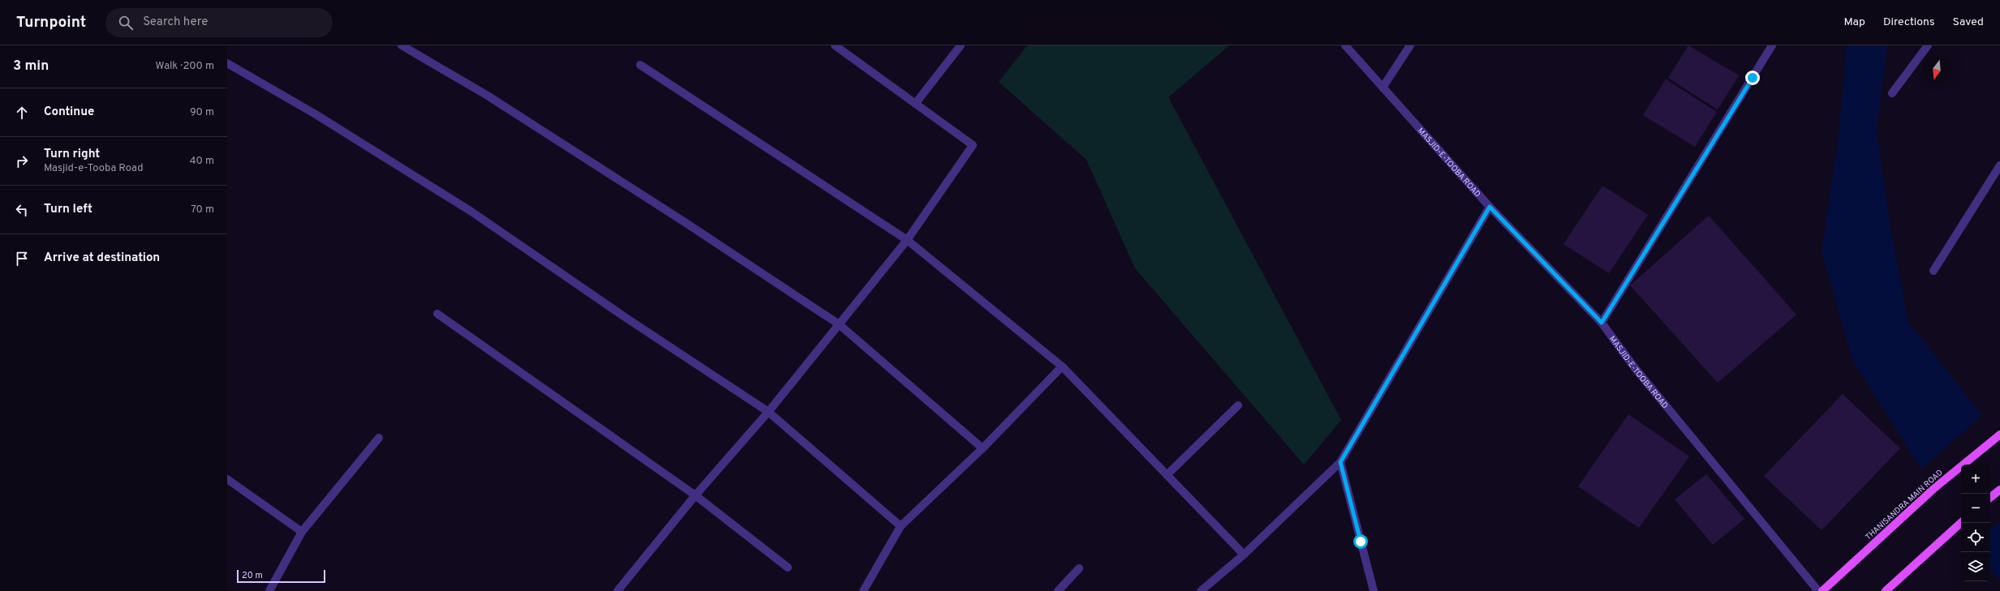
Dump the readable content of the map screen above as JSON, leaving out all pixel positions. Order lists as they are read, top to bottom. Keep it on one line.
{"streets":{"main road":["THANISANDRA MAIN ROAD"],"street":["MASJID-E-TOOBA ROAD"]},"scale_bar":"20 m","north":"bottom","page":{"header":"Turnpoint","search":"Search here","nav":["Map","Directions","Saved"],"heading":["3 min","Walk · 200 m"],"list":[["Continue","90 m"],["Turn right","Masjid-e-Tooba Road","40 m"],["Turn left","70 m"],"Arrive at destination"],"map_buttons":["+","−"],"scale":"20 m"}}
